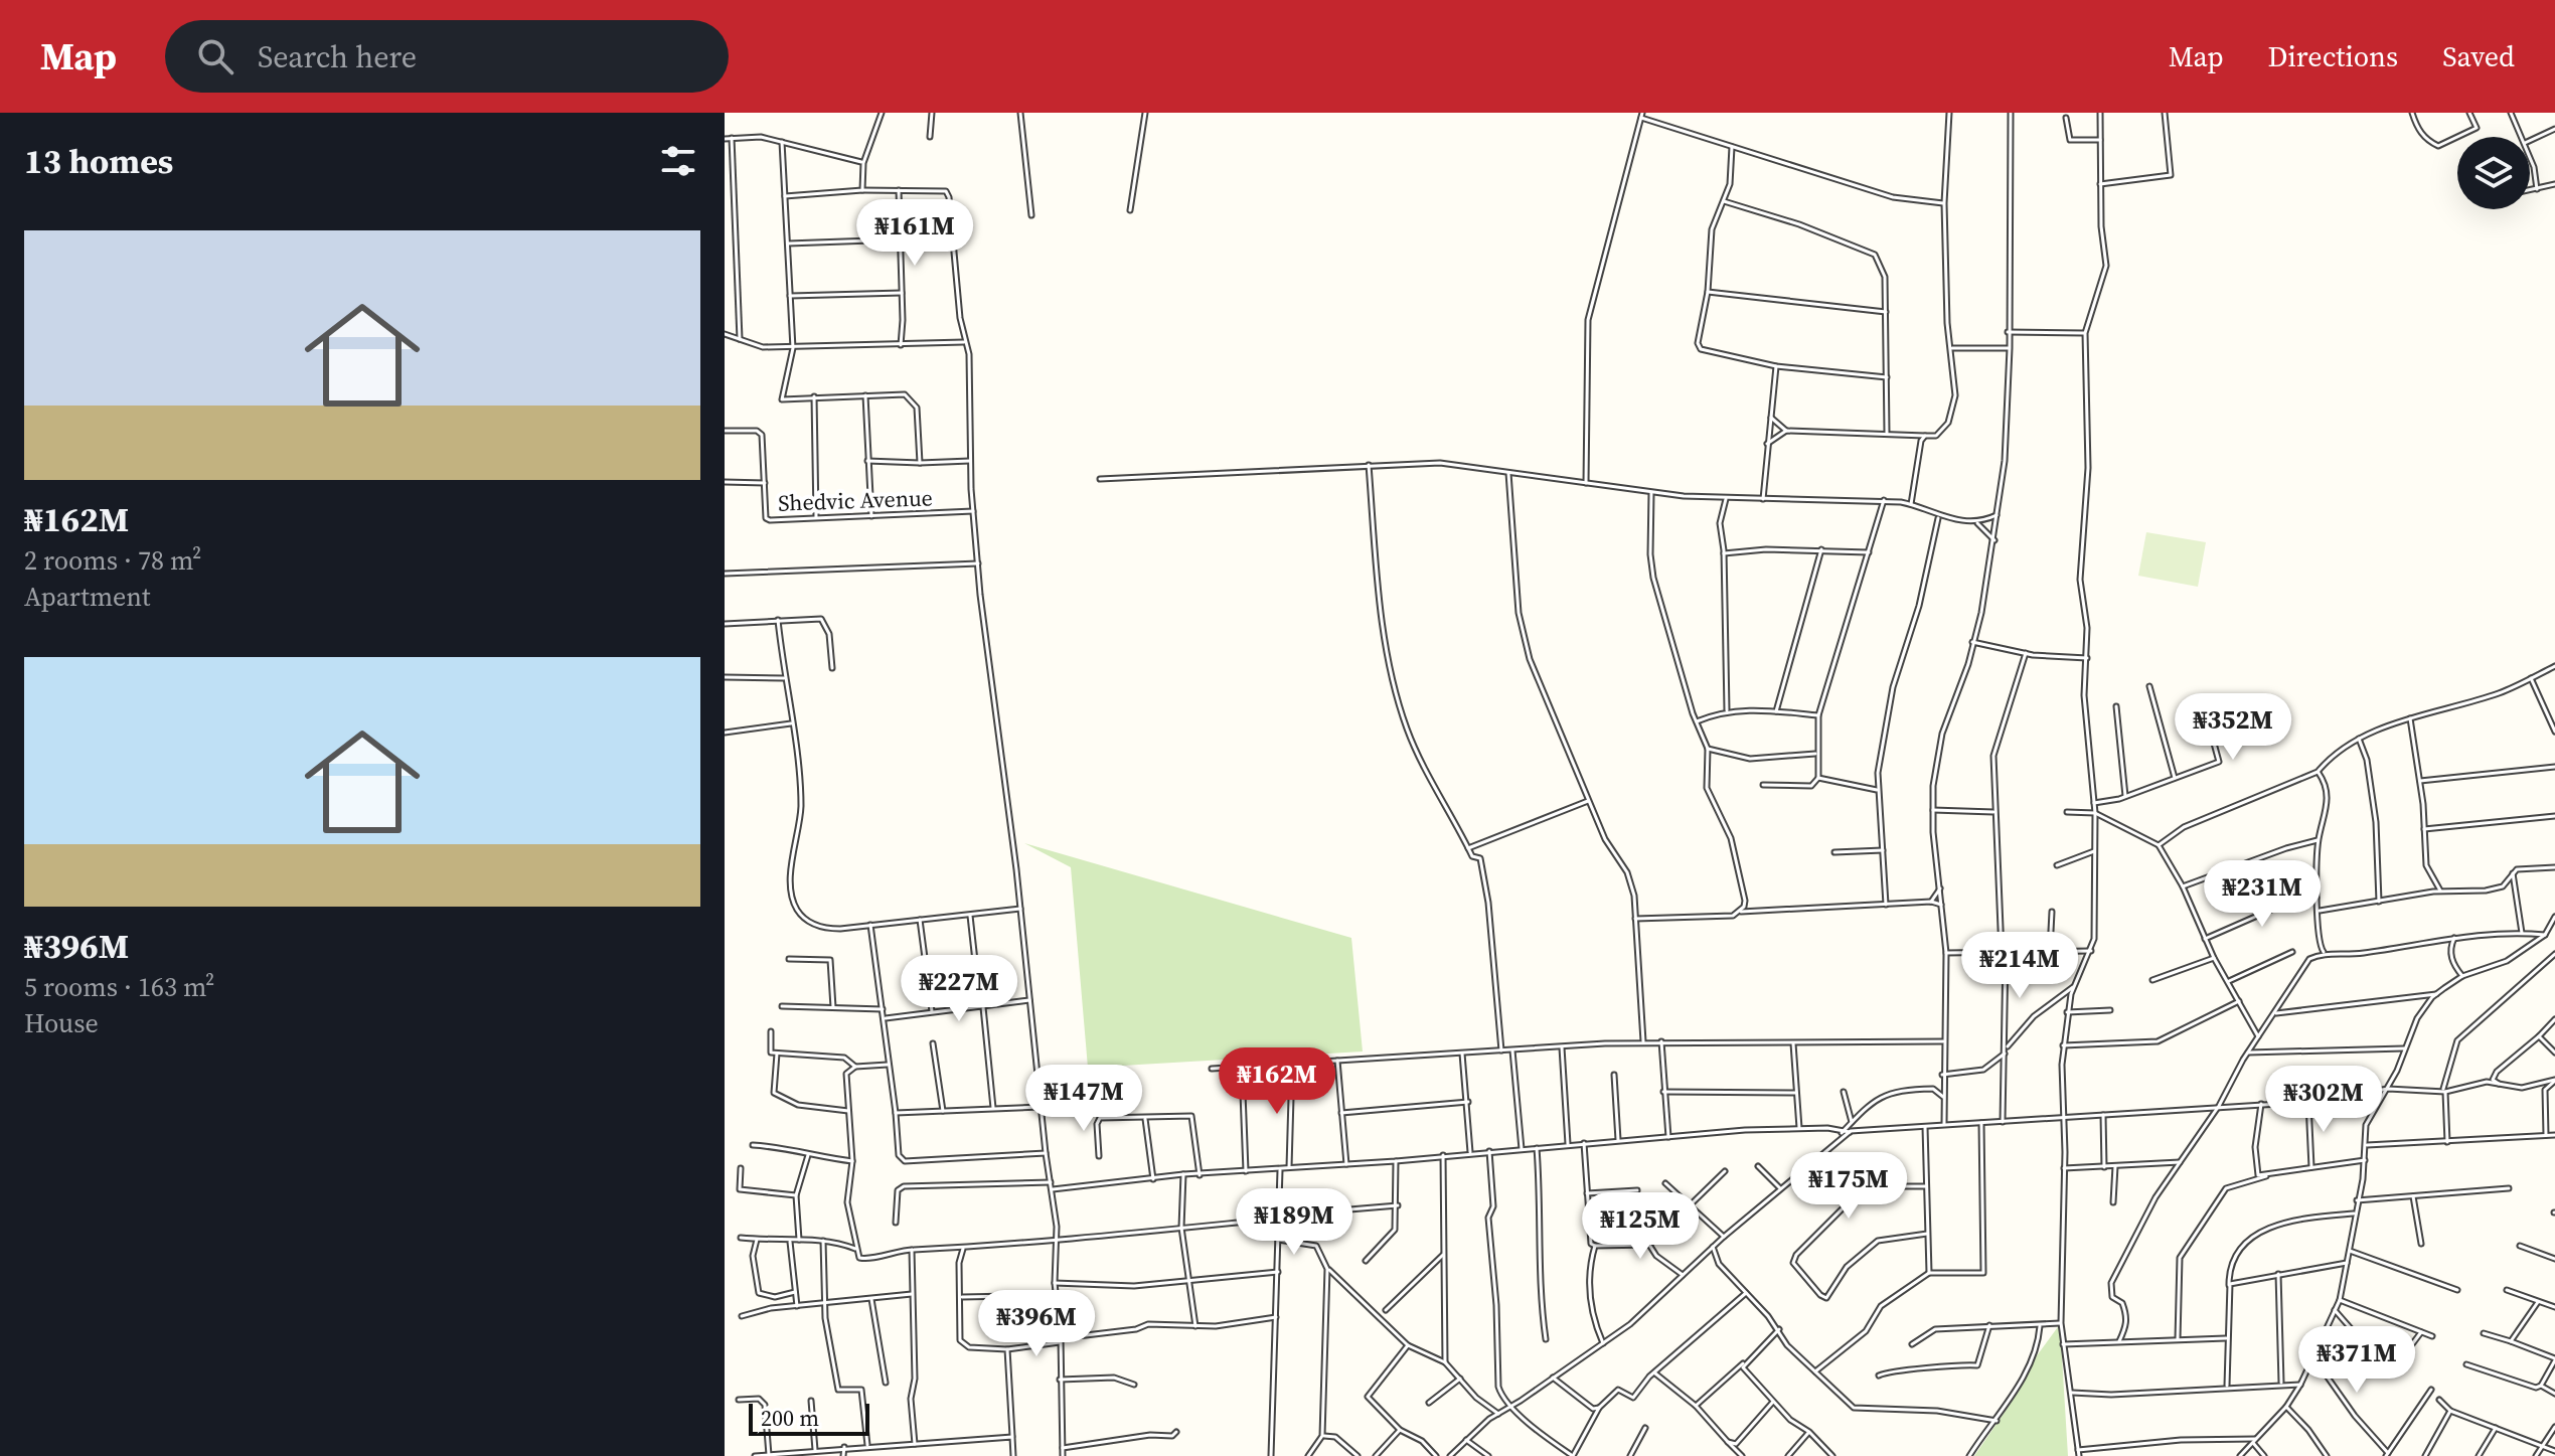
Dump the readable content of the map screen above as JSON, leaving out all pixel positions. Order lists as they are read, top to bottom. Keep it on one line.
{"streets":{"street":["Shedvic Avenue"]},"scale_bar":"200 m","page":{"header":"Map","search":"Search here","nav":["Map","Directions","Saved"],"heading":"13 homes","price":["₦161M","₦352M","₦231M","₦214M","₦227M","₦162M","₦147M","₦302M","₦175M","₦189M","₦125M","₦396M","₦371M"],"list":[{"name":"₦162M","note":"2 rooms · 78 m² · Apartment"},{"name":"₦396M","note":"5 rooms · 163 m² · House"}],"scale":"200 m"}}
